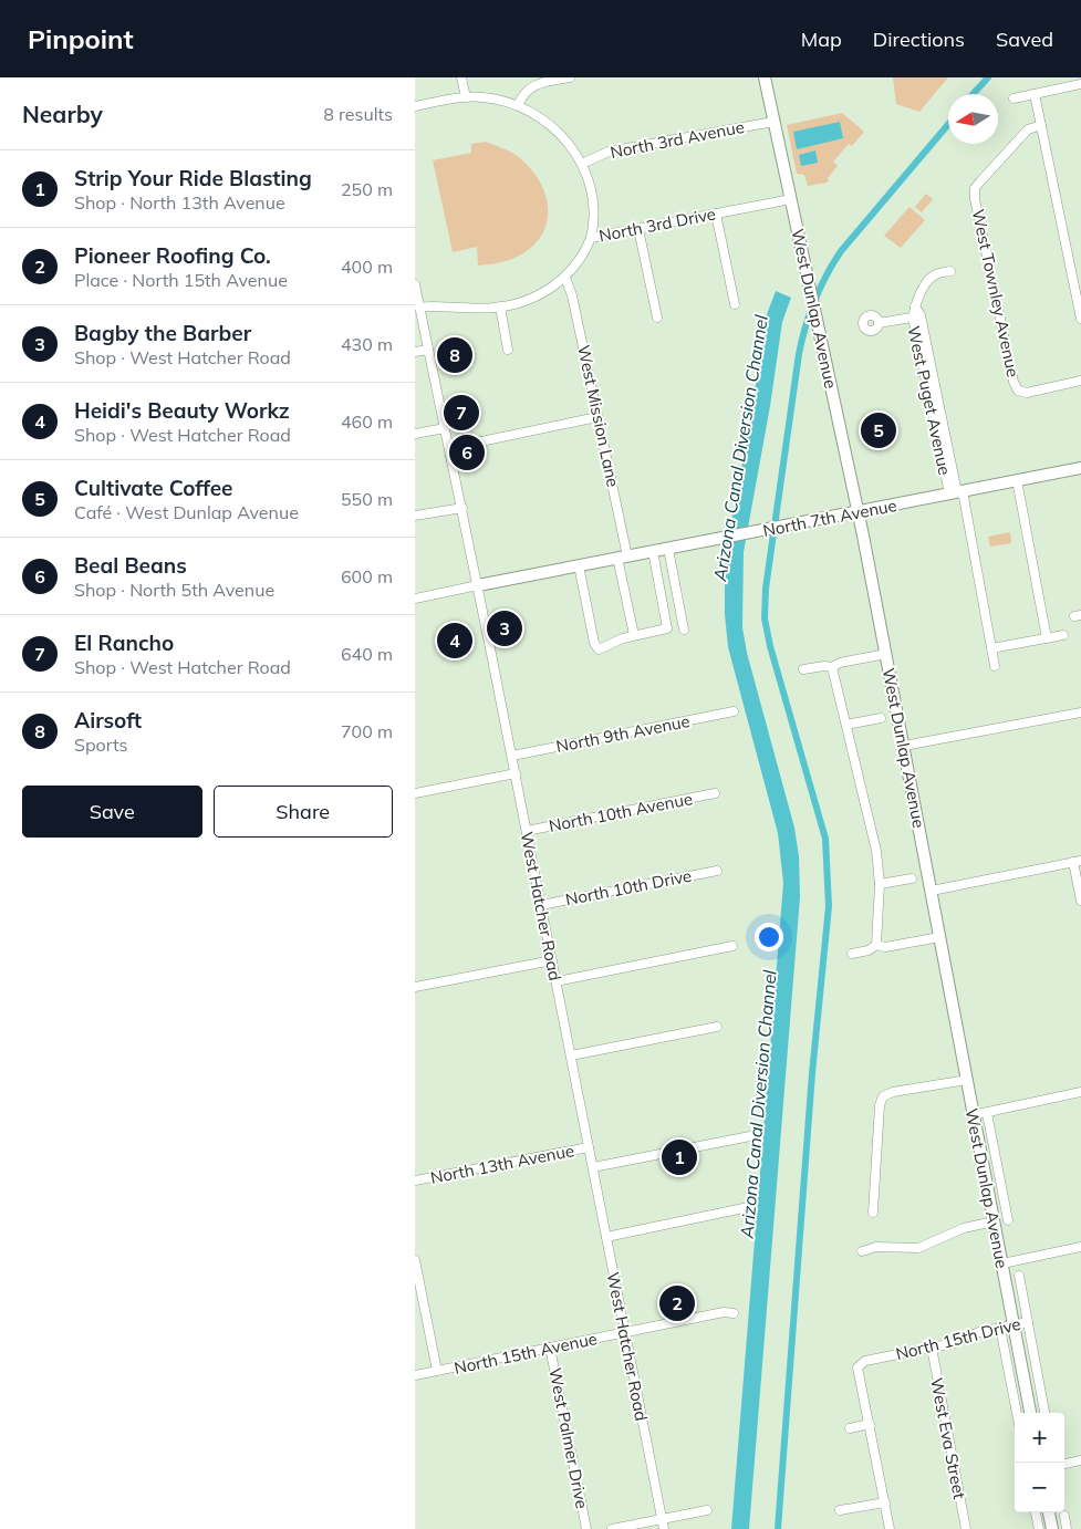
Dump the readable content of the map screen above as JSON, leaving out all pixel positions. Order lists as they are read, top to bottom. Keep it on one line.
{"streets":{"main road":["West Dunlap Avenue","North 7th Avenue"],"street":["North 3rd Avenue","North 3rd Drive","West Townley Avenue","West Puget Avenue","West Mission Lane","North 9th Avenue","North 10th Avenue","North 10th Drive","West Hatcher Road","North 13th Avenue","North 15th Drive","North 15th Avenue","West Palmer Drive","West Eva Street"]},"crossings":[["North 3rd Avenue","West Dunlap Avenue"],["North 3rd Drive","West Dunlap Avenue"],["North 3rd Drive","West Mission Lane"],["North 3rd Drive","West Hatcher Road"],["West Dunlap Avenue","North 7th Avenue"],["West Dunlap Avenue","North 15th Drive"],["West Puget Avenue","North 7th Avenue"],["West Mission Lane","North 7th Avenue"],["North 7th Avenue","West Hatcher Road"],["North 9th Avenue","West Hatcher Road"],["North 10th Avenue","West Hatcher Road"],["North 10th Drive","West Hatcher Road"],["West Hatcher Road","North 13th Avenue"],["West Hatcher Road","North 15th Avenue"],["North 15th Drive","West Eva Street"],["North 15th Avenue","West Palmer Drive"]],"water":["Arizona Canal Diversion Channel"],"north":"left","page":{"header":"Pinpoint","nav":["Map","Directions","Saved"],"heading":["Nearby","8 results"],"list":[{"mark":"1","name":"Strip Your Ride Blasting","note":"Shop · North 13th Avenue","value":"250 m"},{"mark":"2","name":"Pioneer Roofing Co.","note":"Place · North 15th Avenue","value":"400 m"},{"mark":"3","name":"Bagby the Barber","note":"Shop · West Hatcher Road","value":"430 m"},{"mark":"4","name":"Heidi's Beauty Workz","note":"Shop · West Hatcher Road","value":"460 m"},{"mark":"5","name":"Cultivate Coffee","note":"Café · West Dunlap Avenue","value":"550 m"},{"mark":"6","name":"Beal Beans","note":"Shop · North 5th Avenue","value":"600 m"},{"mark":"7","name":"El Rancho","note":"Shop · West Hatcher Road","value":"640 m"},{"mark":"8","name":"Airsoft","note":"Sports","value":"700 m"}],"pins":["8","7","5","6","3","4","1","2"],"buttons":["Save","Share"],"map_buttons":["+","−"]}}
